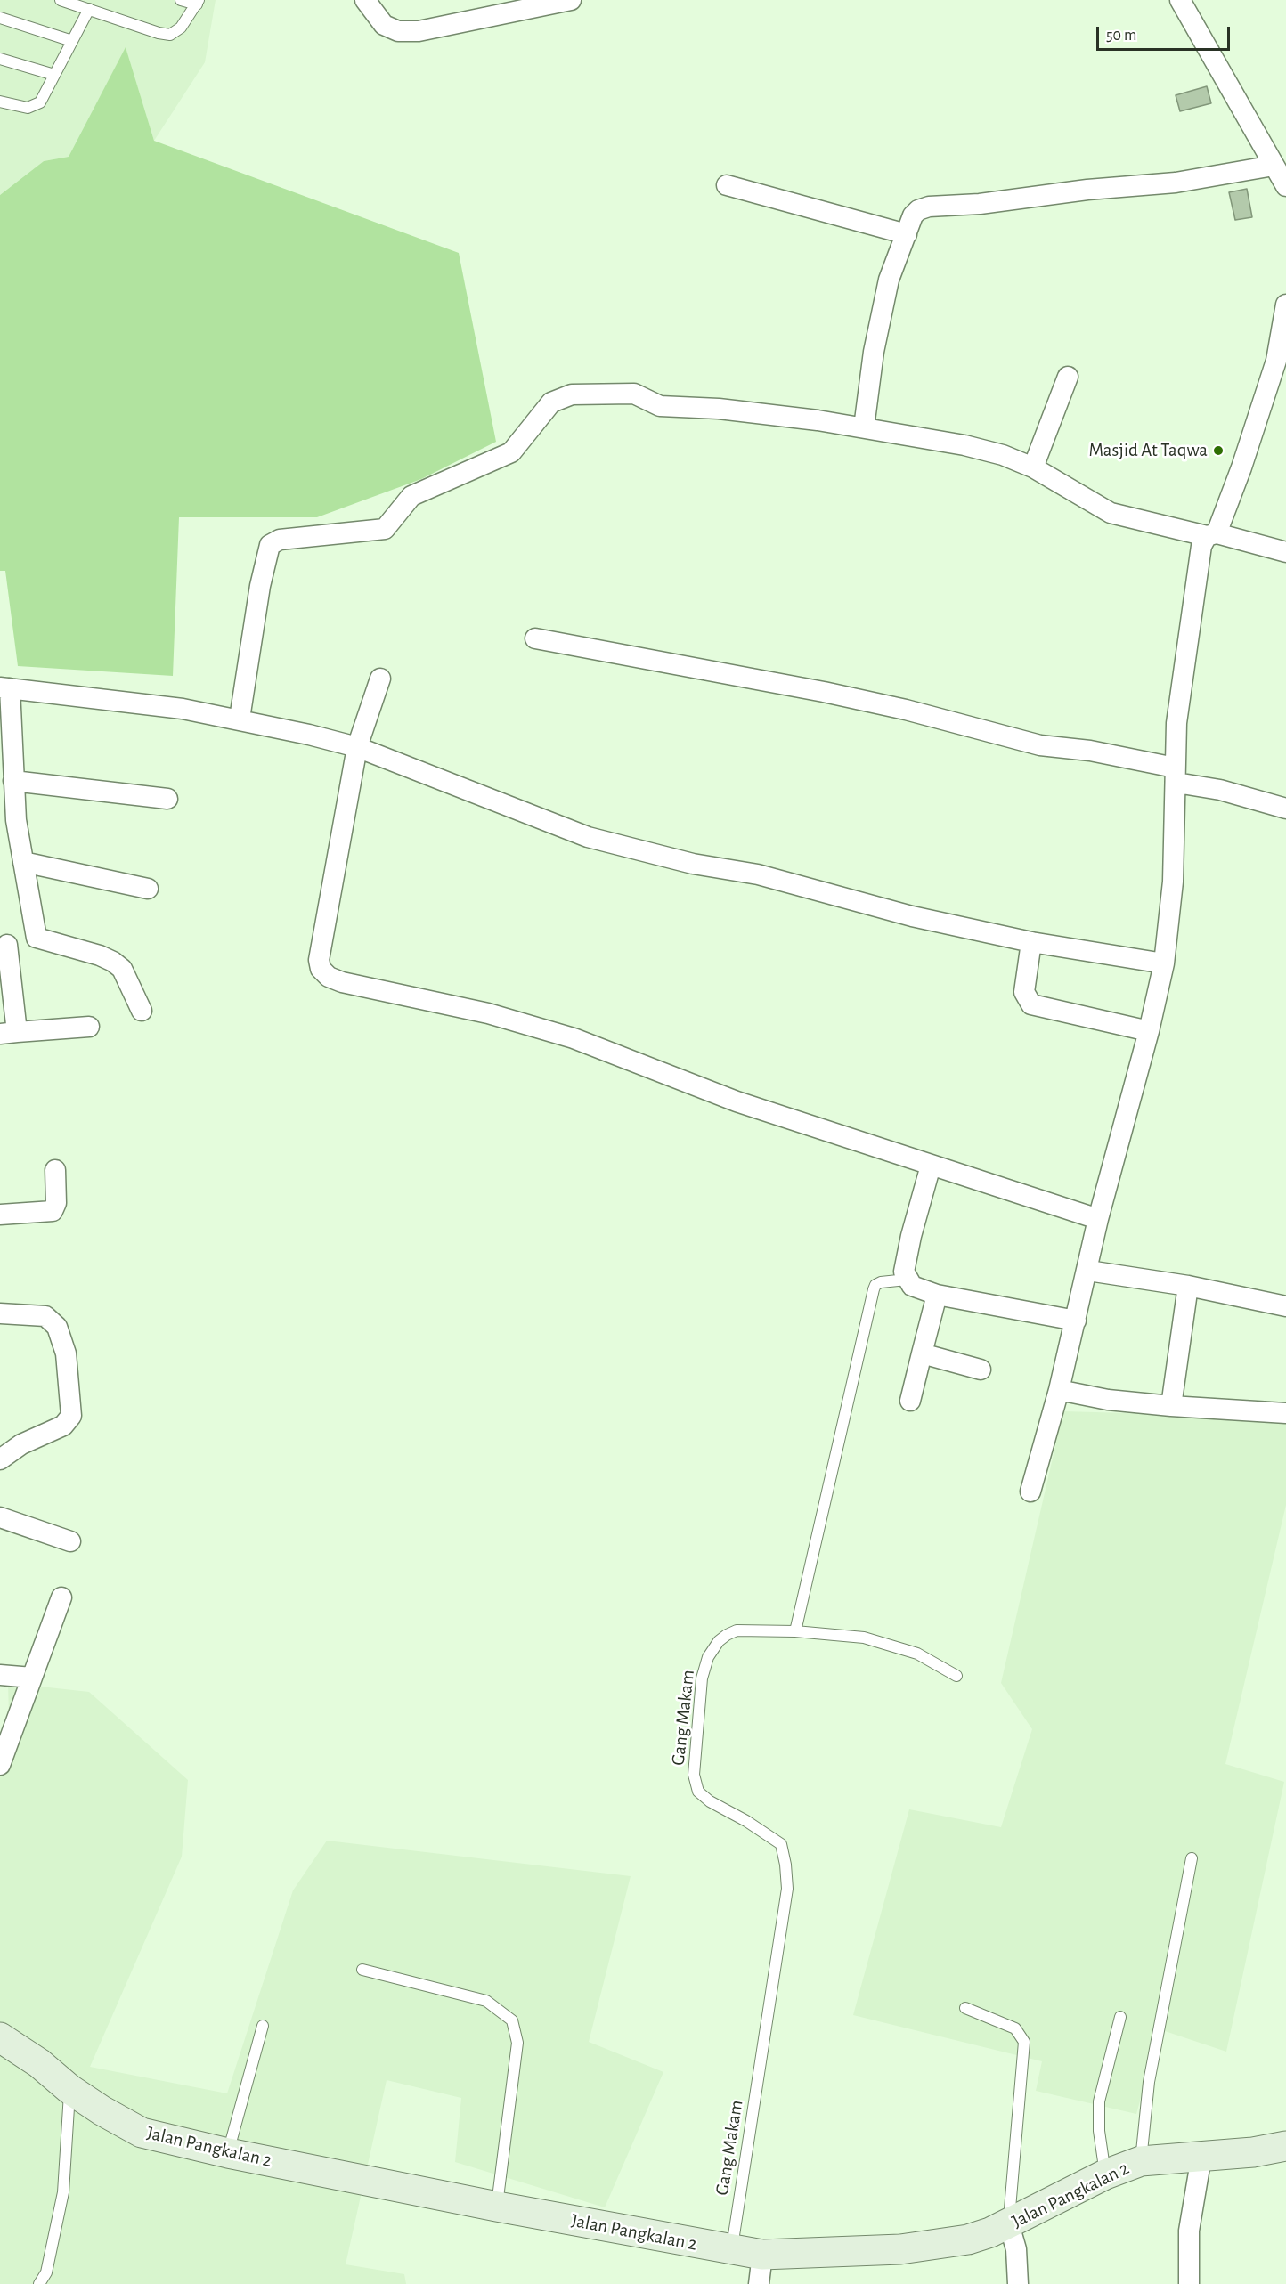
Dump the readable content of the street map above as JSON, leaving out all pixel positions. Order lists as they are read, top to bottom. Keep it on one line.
{"streets":{"street":["Jalan Pangkalan 2"],"lane":["Gang Makam"]},"crossings":[["Gang Makam","Jalan Pangkalan 2"]],"places":["Masjid At Taqwa"],"scale_bar":"50 m"}
